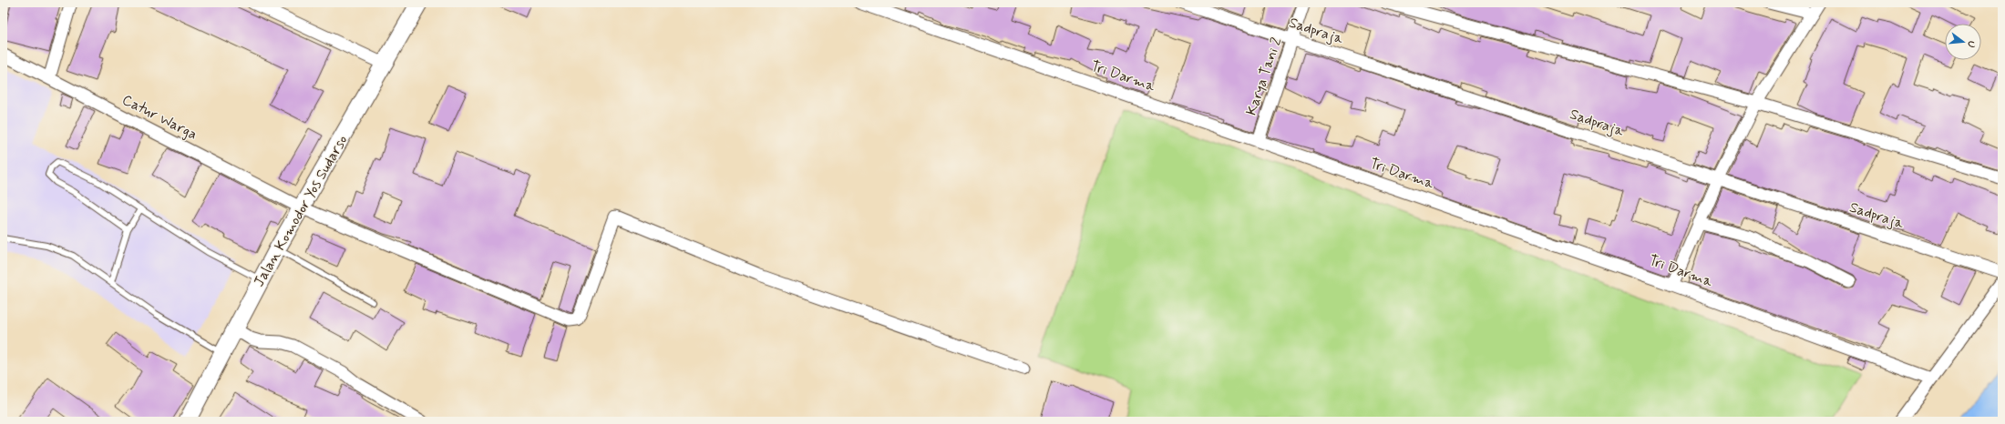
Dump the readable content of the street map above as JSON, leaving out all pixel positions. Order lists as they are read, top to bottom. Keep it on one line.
{"streets":{"street":["Sadpraja","Tri Darma","Karya Tani 2","Catur Warga","Jalan Komodor Yos Sudarso"]},"crossings":[["Sadpraja","Karya Tani 2"],["Tri Darma","Karya Tani 2"],["Catur Warga","Jalan Komodor Yos Sudarso"]],"north":"right"}
